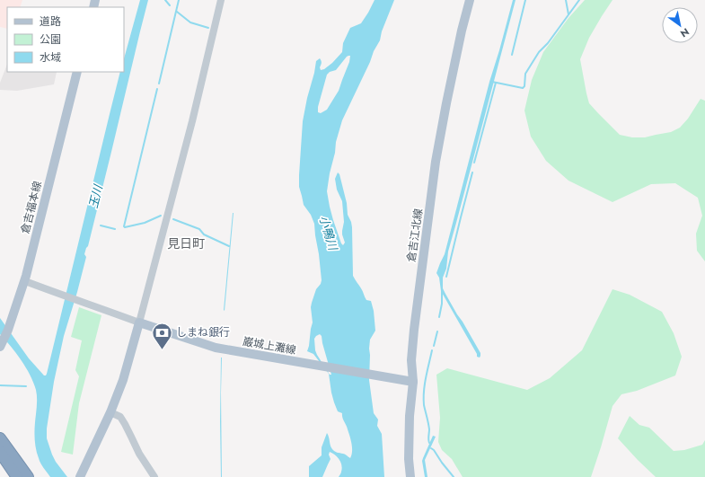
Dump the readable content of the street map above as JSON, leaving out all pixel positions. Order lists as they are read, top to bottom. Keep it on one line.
{"streets":{"main road":["倉吉福本線","倉吉江北線","巌城上灘線"]},"crossings":[["倉吉江北線","巌城上灘線"]],"districts":["見日町"],"water":["玉川","小鴨川"],"places":{"bank":["しまね銀行"]},"legend":["道路","公園","水域"],"north":"bottom right"}
